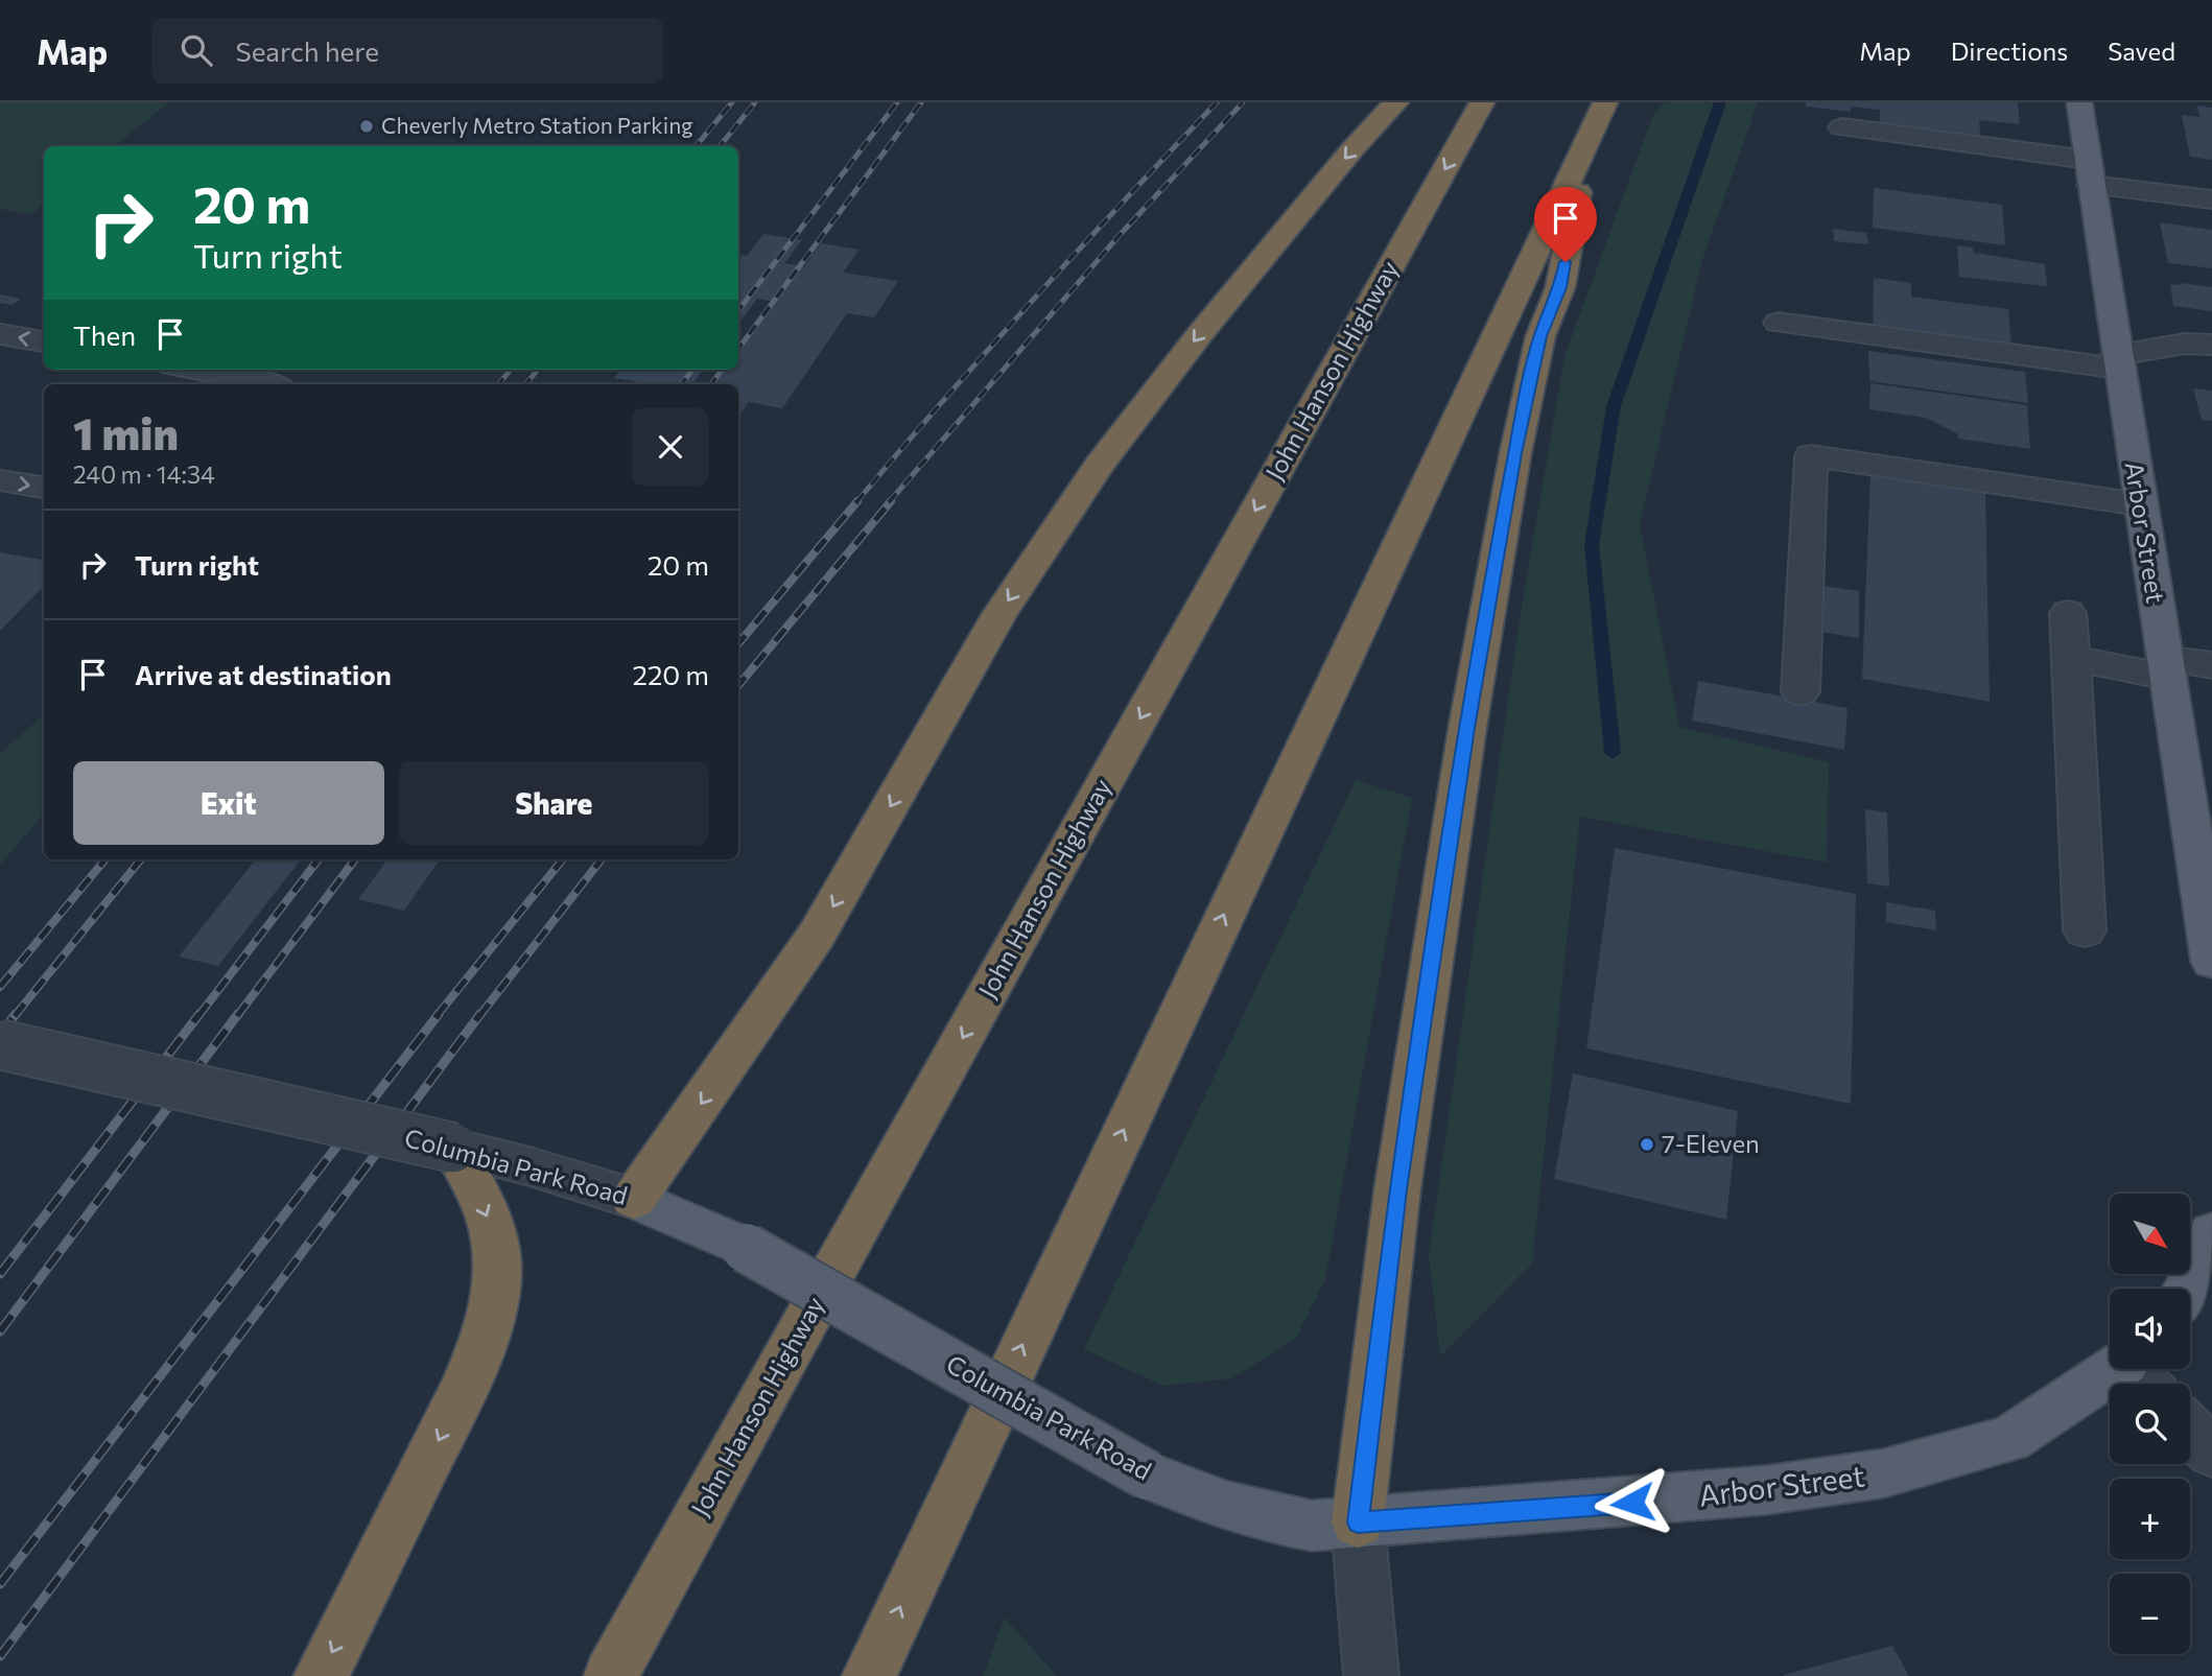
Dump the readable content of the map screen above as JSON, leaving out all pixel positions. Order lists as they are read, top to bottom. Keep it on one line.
{"streets":{"highway":["John Hanson Highway"],"main road":["Arbor Street","Columbia Park Road"]},"crossings":[["Arbor Street","Columbia Park Road"]],"places":["Cheverly Metro Station Parking","7-Eleven"],"north":"bottom right","page":{"header":"Map","search":"Search here","nav":["Map","Directions","Saved"],"turn":["20 m","Turn right"],"then":"Then","heading":["1 min","240 m · 14:34"],"list":[{"name":"Turn right","value":"20 m"},{"name":"Arrive at destination","value":"220 m"}],"buttons":["Exit","Share"],"map_buttons":["+","−"]}}
